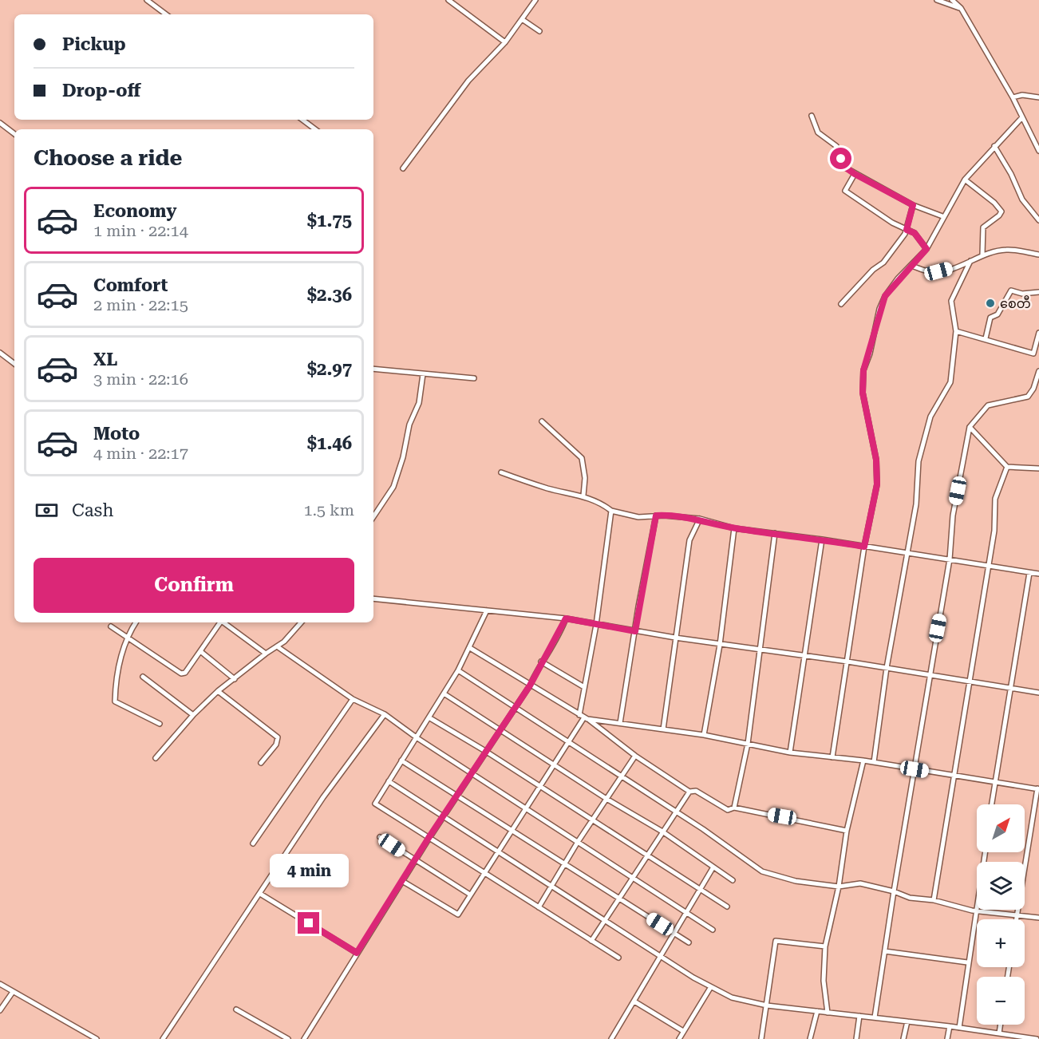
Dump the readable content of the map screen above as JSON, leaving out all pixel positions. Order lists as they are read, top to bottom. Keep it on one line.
{"places":["စေတီ"],"north":"top right","page":{"banner":["Pickup","Drop-off"],"heading":"Choose a ride","list":[{"name":"Economy","note":"1 min · 22:14","value":"$1.75"},{"name":"Comfort","note":"2 min · 22:15","value":"$2.36"},{"name":"XL","note":"3 min · 22:16","value":"$2.97"},{"name":"Moto","note":"4 min · 22:17","value":"$1.46"}],"pay":["Cash","1.5 km"],"buttons":"Confirm","map_buttons":["+","−"],"bubble":"4 min"}}
